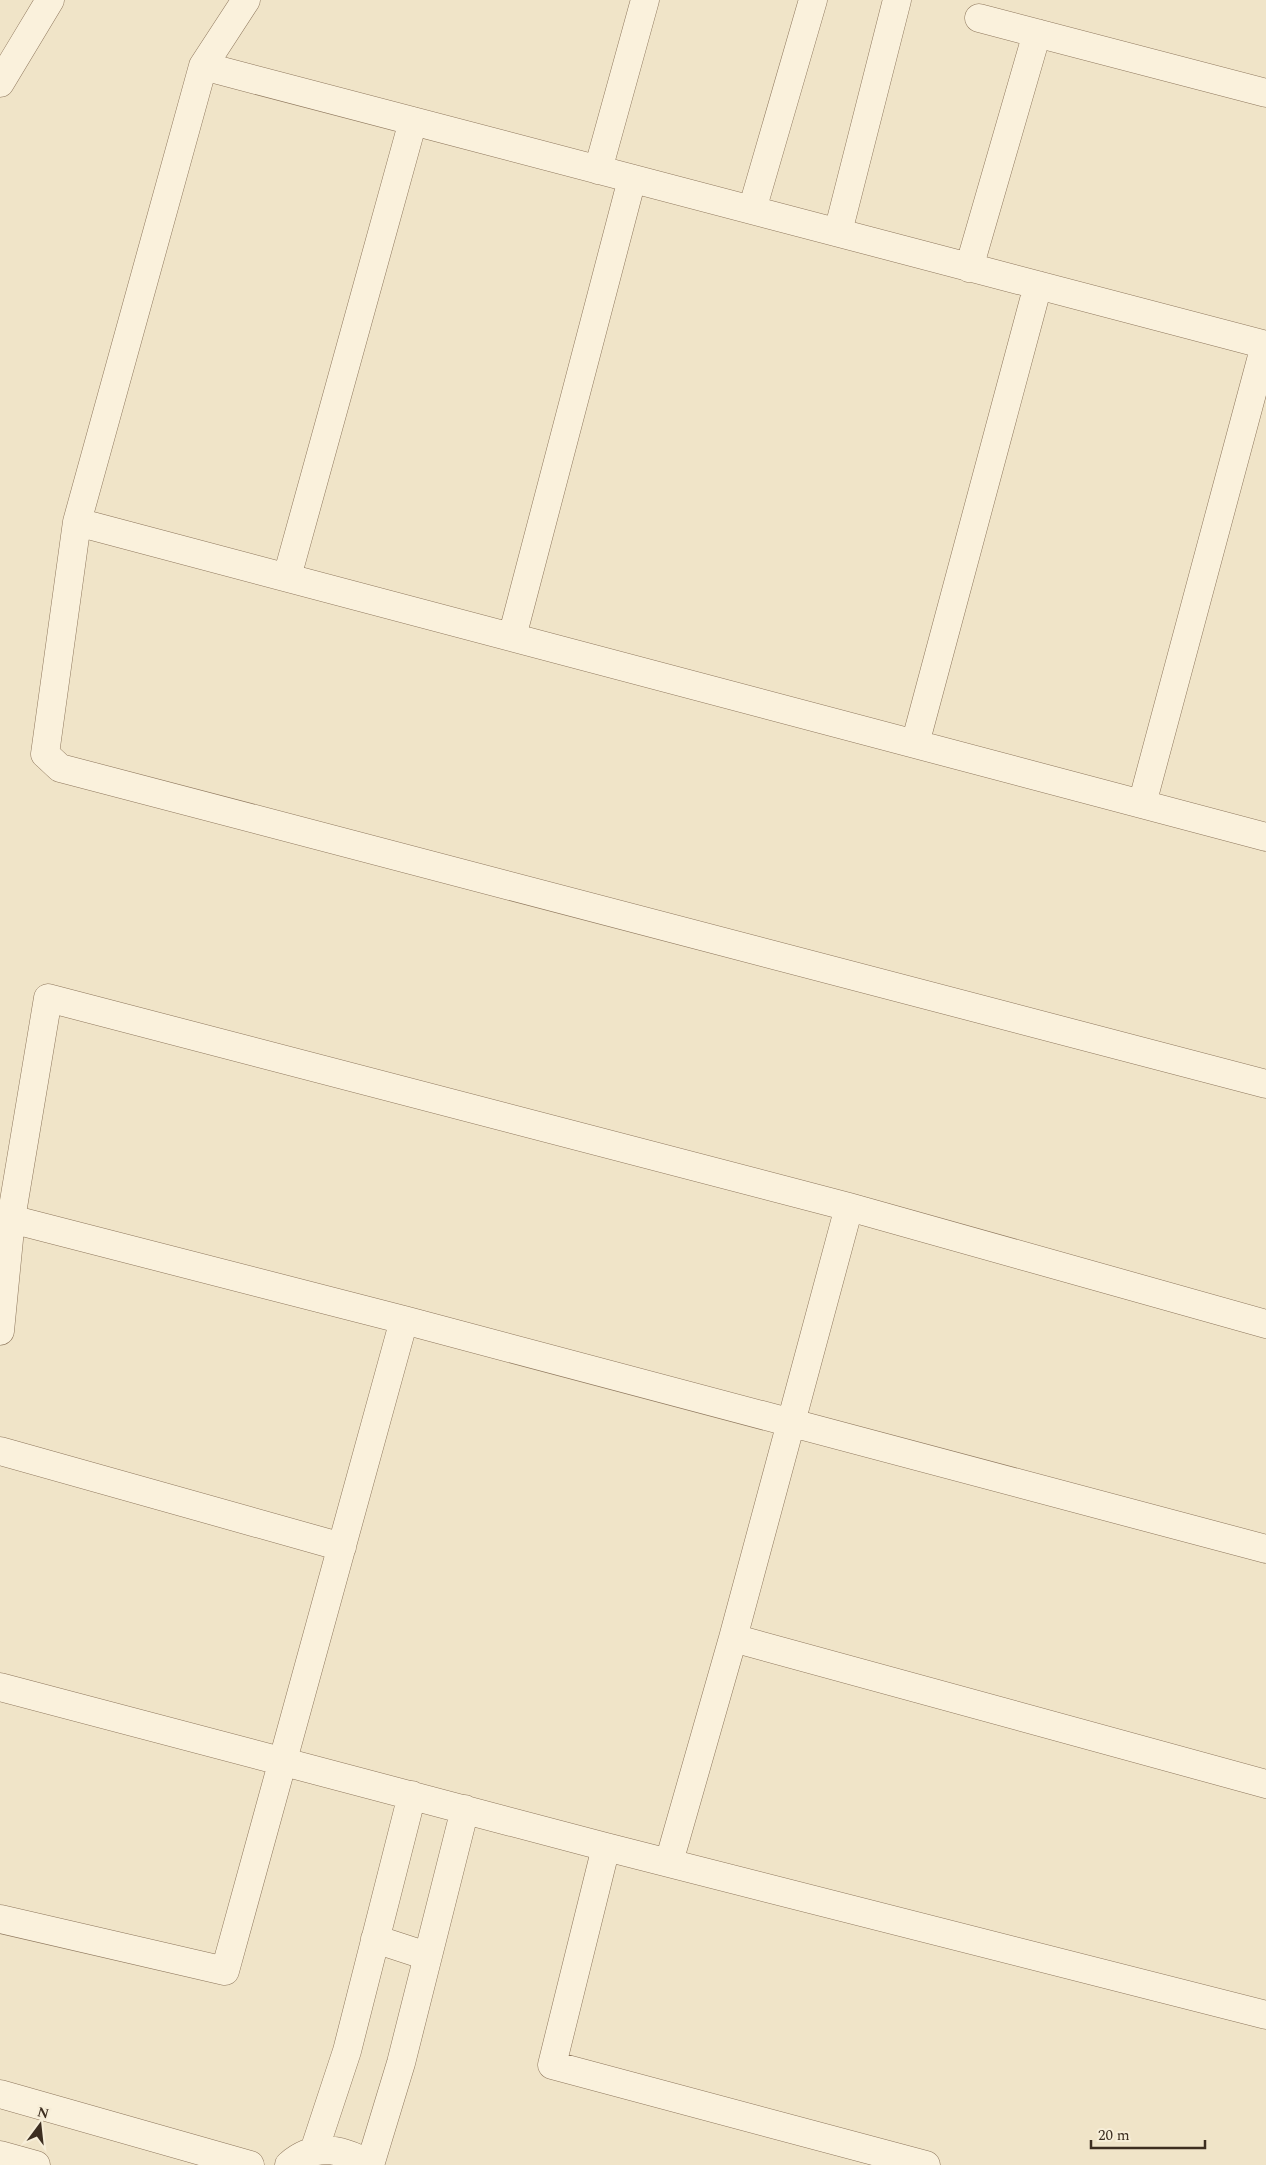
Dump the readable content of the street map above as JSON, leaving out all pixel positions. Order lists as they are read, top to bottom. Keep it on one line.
{"scale_bar":"20 m","north":"top"}
